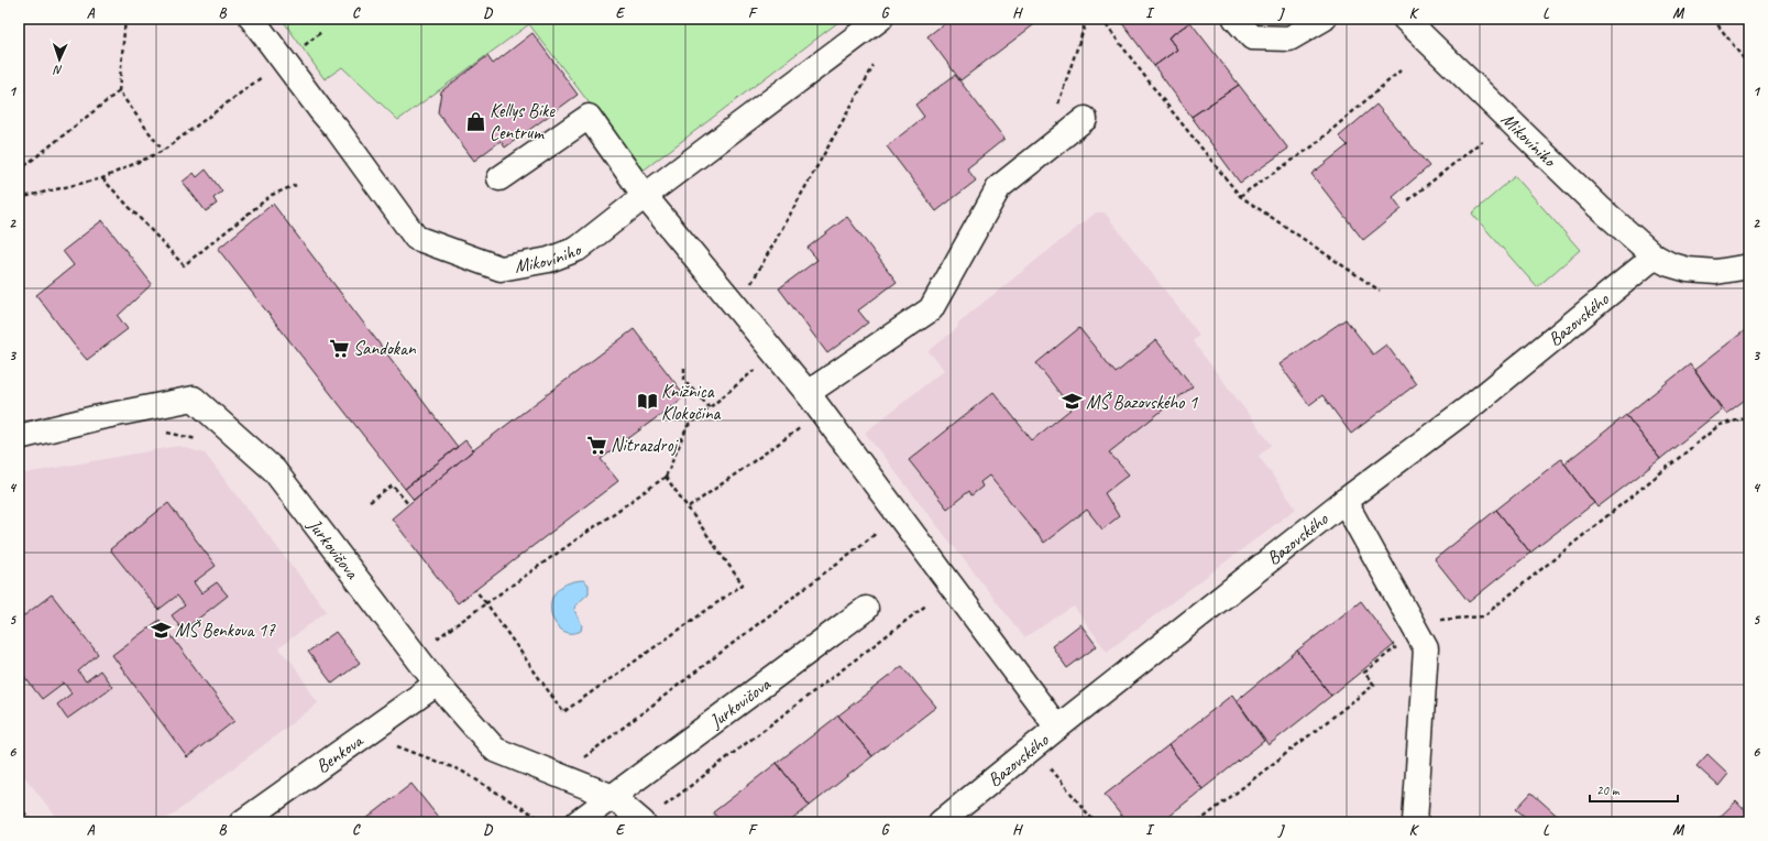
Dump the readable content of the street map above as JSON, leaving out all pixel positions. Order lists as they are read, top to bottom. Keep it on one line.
{"streets":{"street":["Mikovíniho","Bazovského","Jurkovičova","Benkova"]},"crossings":[["Mikovíniho","Bazovského"],["Jurkovičova","Benkova"]],"places":{"shop":["Kellys Bike Centrum"],"supermarket":["Sandokan","Nitrazdroj"],"library":["Knižnica Klokočina"],"school or university":["MŠ Bazovského 1","MŠ Benkova 17"]},"scale_bar":"20 m","north":"bottom","grid":{"columns":["A","B","C","D","E","F","G","H","I","J","K","L","M"],"rows":["1","2","3","4","5","6"]}}
